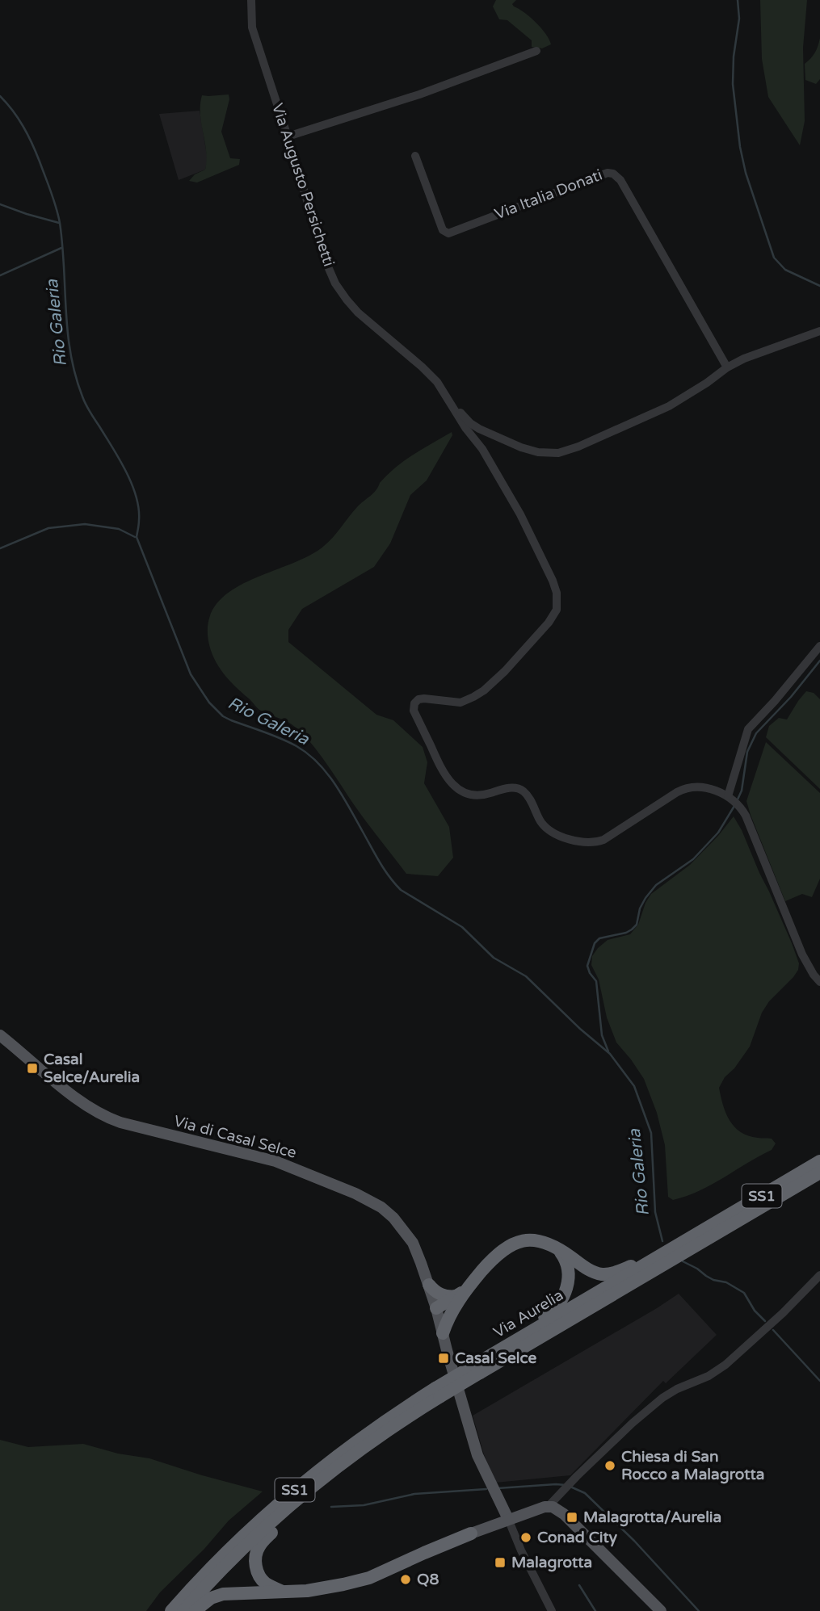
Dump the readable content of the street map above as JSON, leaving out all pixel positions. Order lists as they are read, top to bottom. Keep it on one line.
{"streets":{"highway":["SS1","Via Aurelia"],"main road":["Via di Casal Selce"],"street":["Via Augusto Persichetti","Via Italia Donati"]},"water":["Rio Galeria"],"places":{"transit":["Casal Selce/Aurelia","Casal Selce","Malagrotta/Aurelia","Malagrotta"],"other":["Chiesa di San Rocco a Malagrotta","Conad City","Q8"]}}
